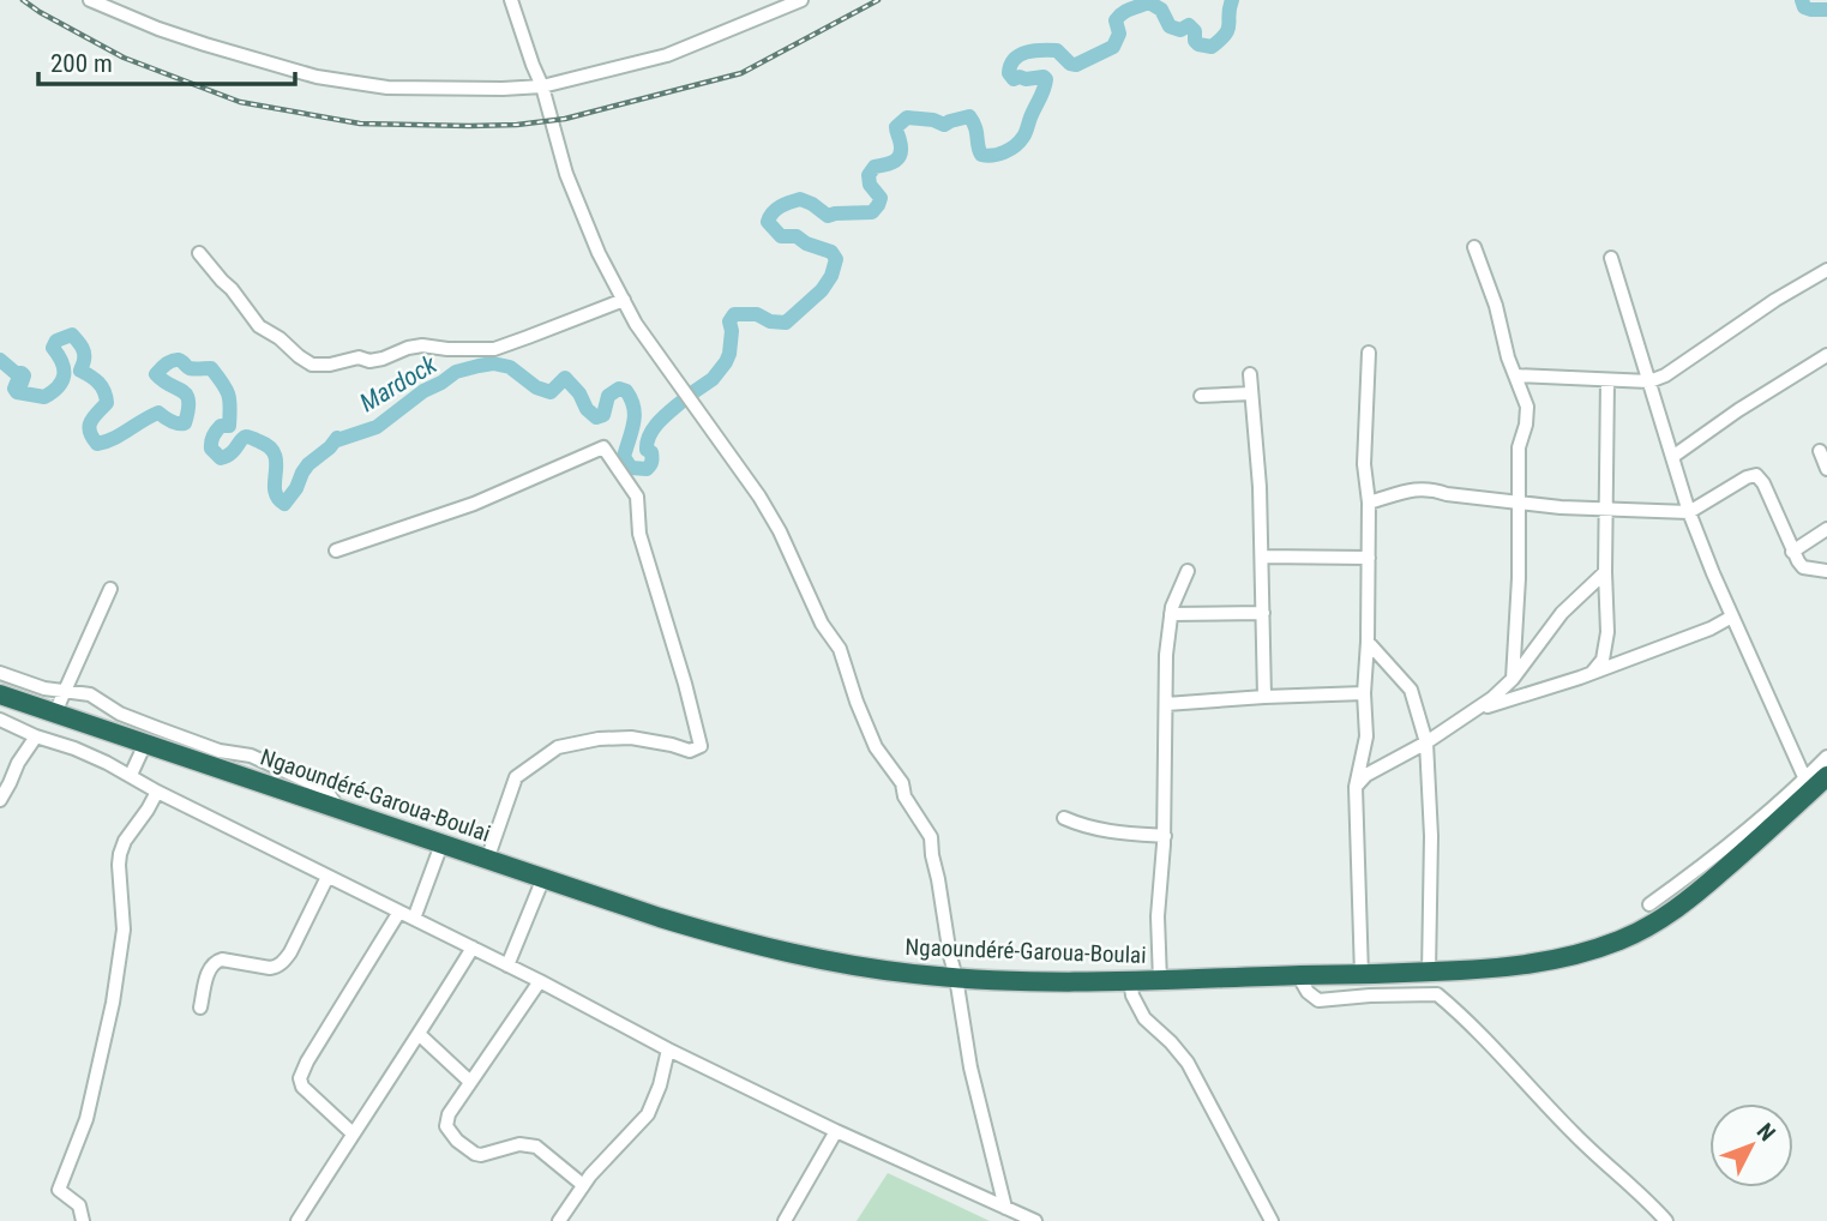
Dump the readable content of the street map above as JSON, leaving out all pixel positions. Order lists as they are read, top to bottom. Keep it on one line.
{"streets":{"highway":["Ngaoundéré-Garoua-Boulai"]},"water":["Mardock"],"scale_bar":"200 m","north":"top right"}
